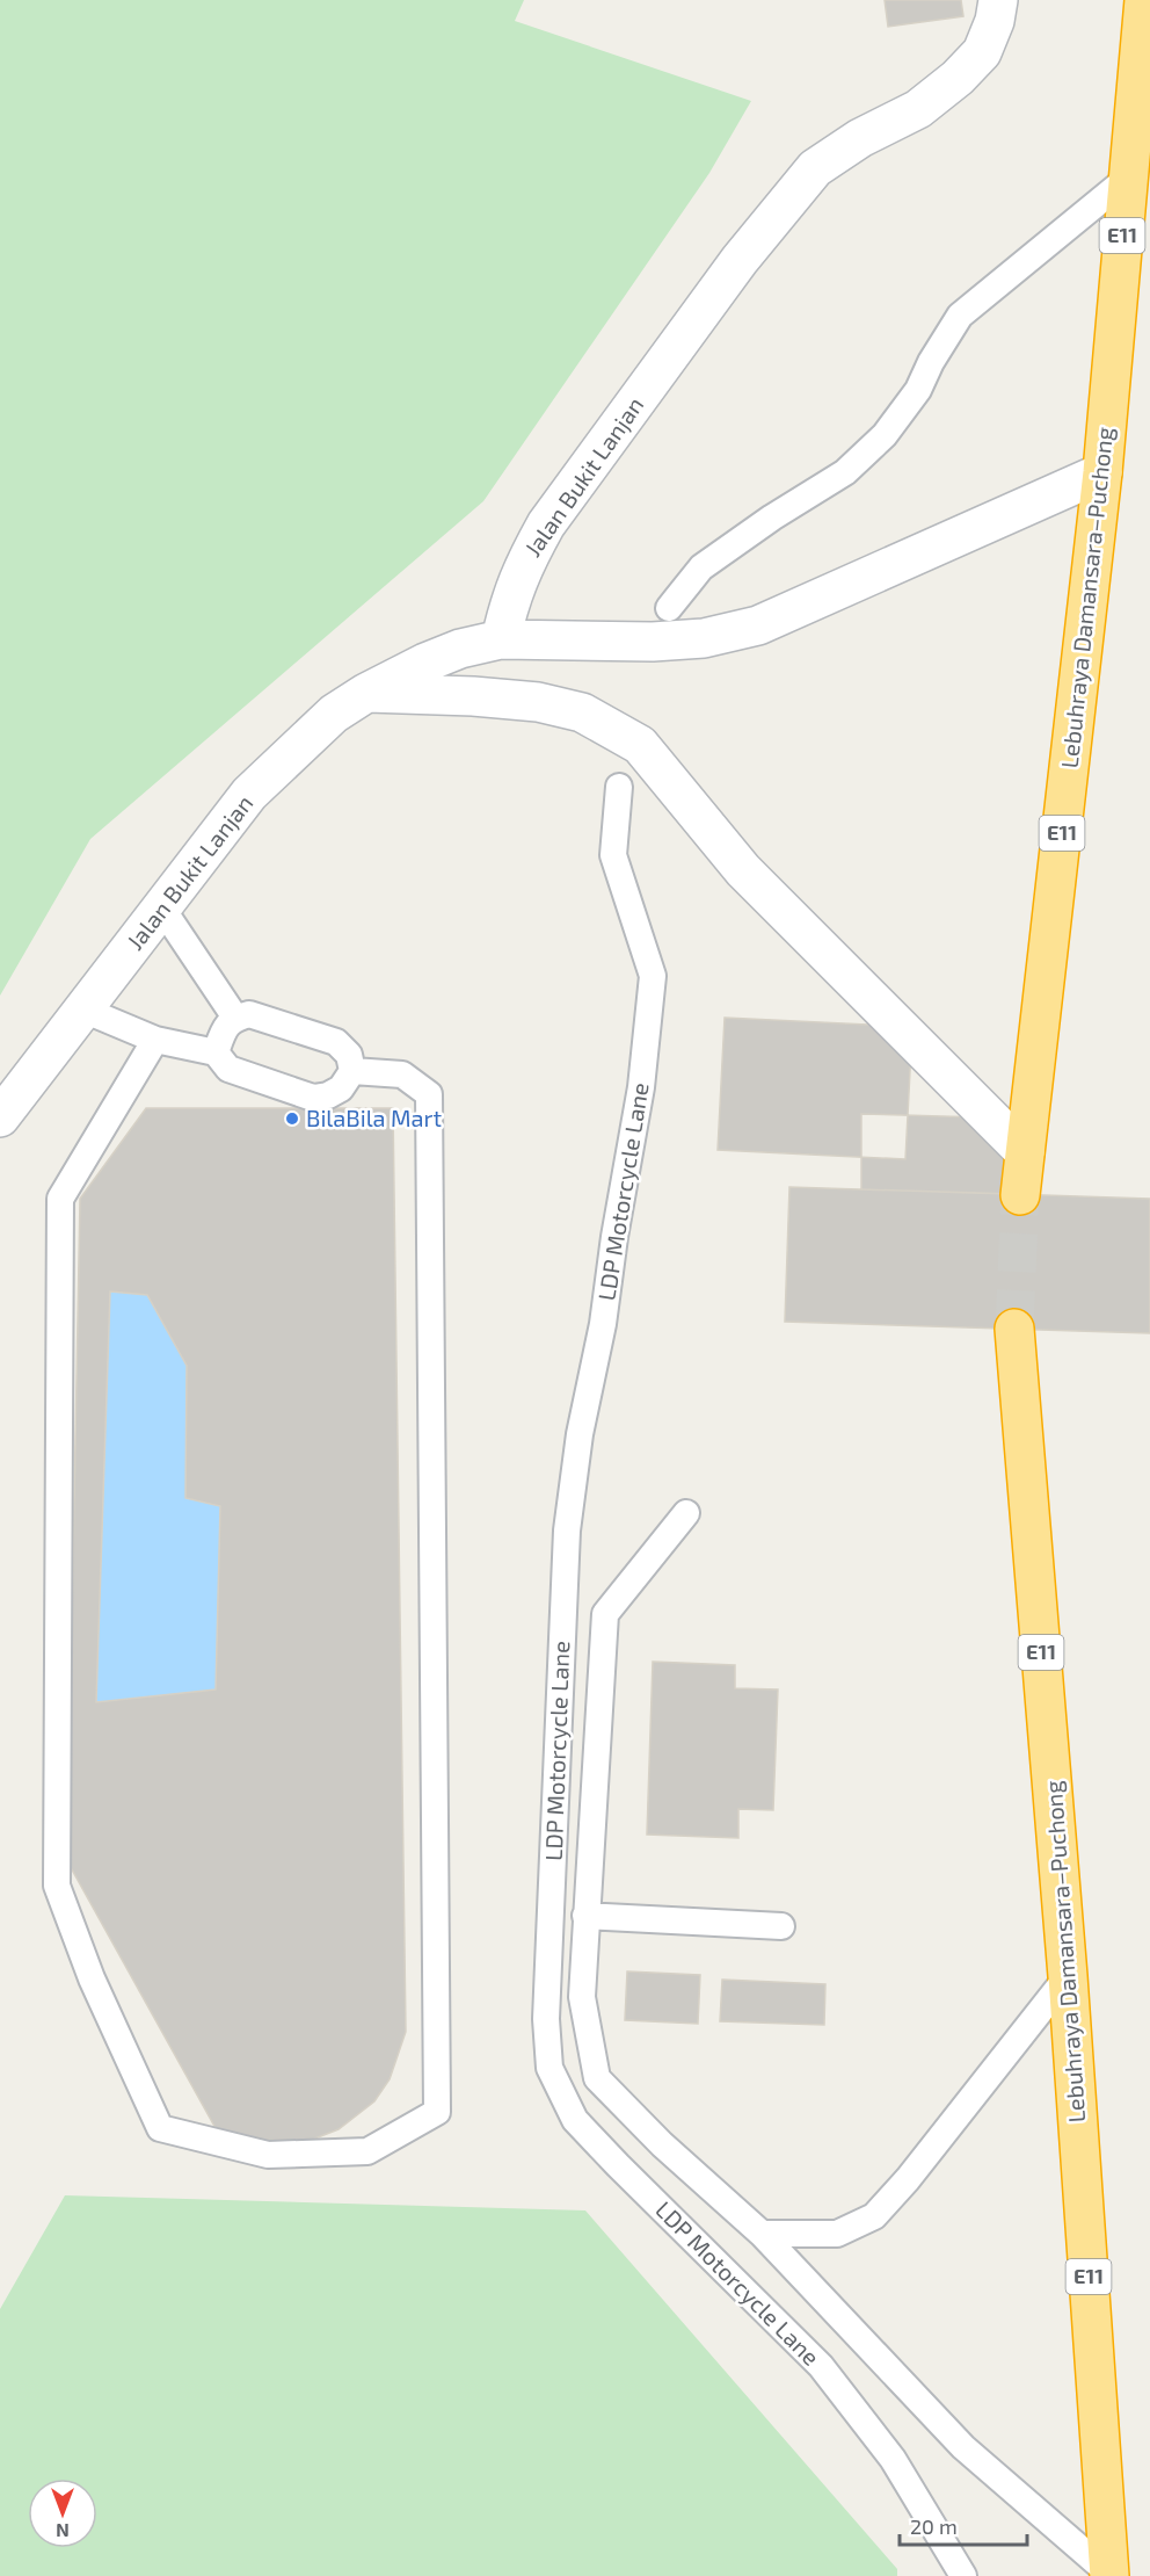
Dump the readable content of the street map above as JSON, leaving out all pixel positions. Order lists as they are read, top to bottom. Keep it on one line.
{"streets":{"highway":["E11","Lebuhraya Damansara–Puchong"],"street":["Jalan Bukit Lanjan"],"lane":["LDP Motorcycle Lane"]},"places":["BilaBila Mart"],"scale_bar":"20 m","north":"bottom"}
